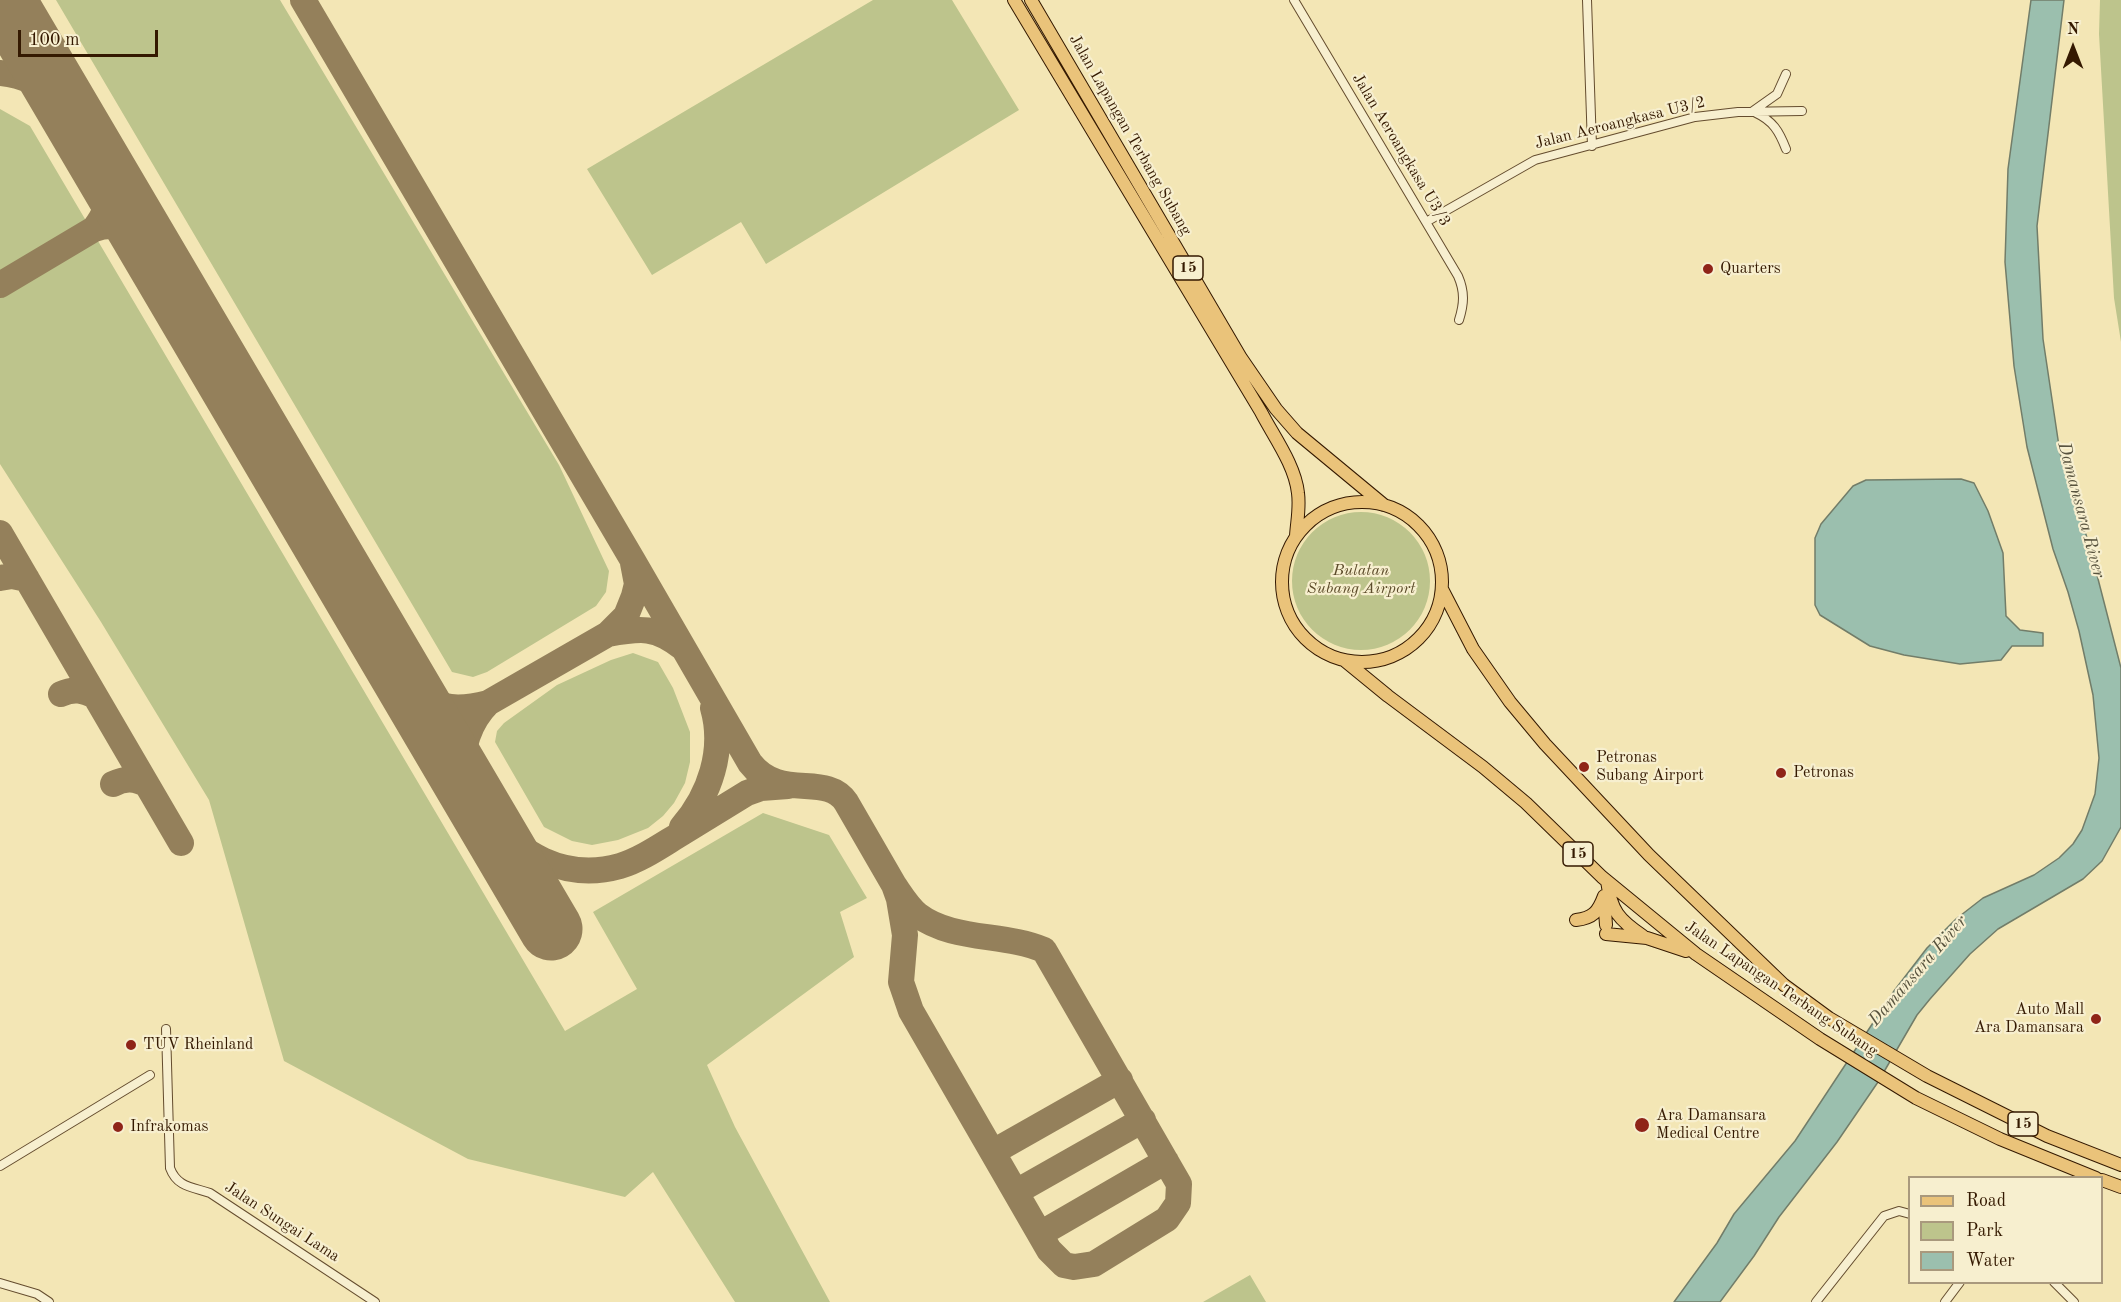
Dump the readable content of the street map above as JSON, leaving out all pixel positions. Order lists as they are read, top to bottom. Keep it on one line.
{"streets":{"main road":["Jalan Lapangan Terbang Subang","15"],"street":["Jalan Aeroangkasa U3/2","Jalan Aeroangkasa U3/3","Jalan Sungai Lama"]},"crossings":[["Jalan Aeroangkasa U3/2","Jalan Aeroangkasa U3/3"],["Jalan Lapangan Terbang Subang","15"]],"water":["Damansara River"],"parks":["Bulatan Subang Airport"],"places":["Quarters","Petronas Subang Airport","Petronas","Auto Mall Ara Damansara","TUV Rheinland","Ara Damansara Medical Centre","Infrakomas"],"legend":["Road","Park","Water"],"scale_bar":"100 m","north":"top"}
